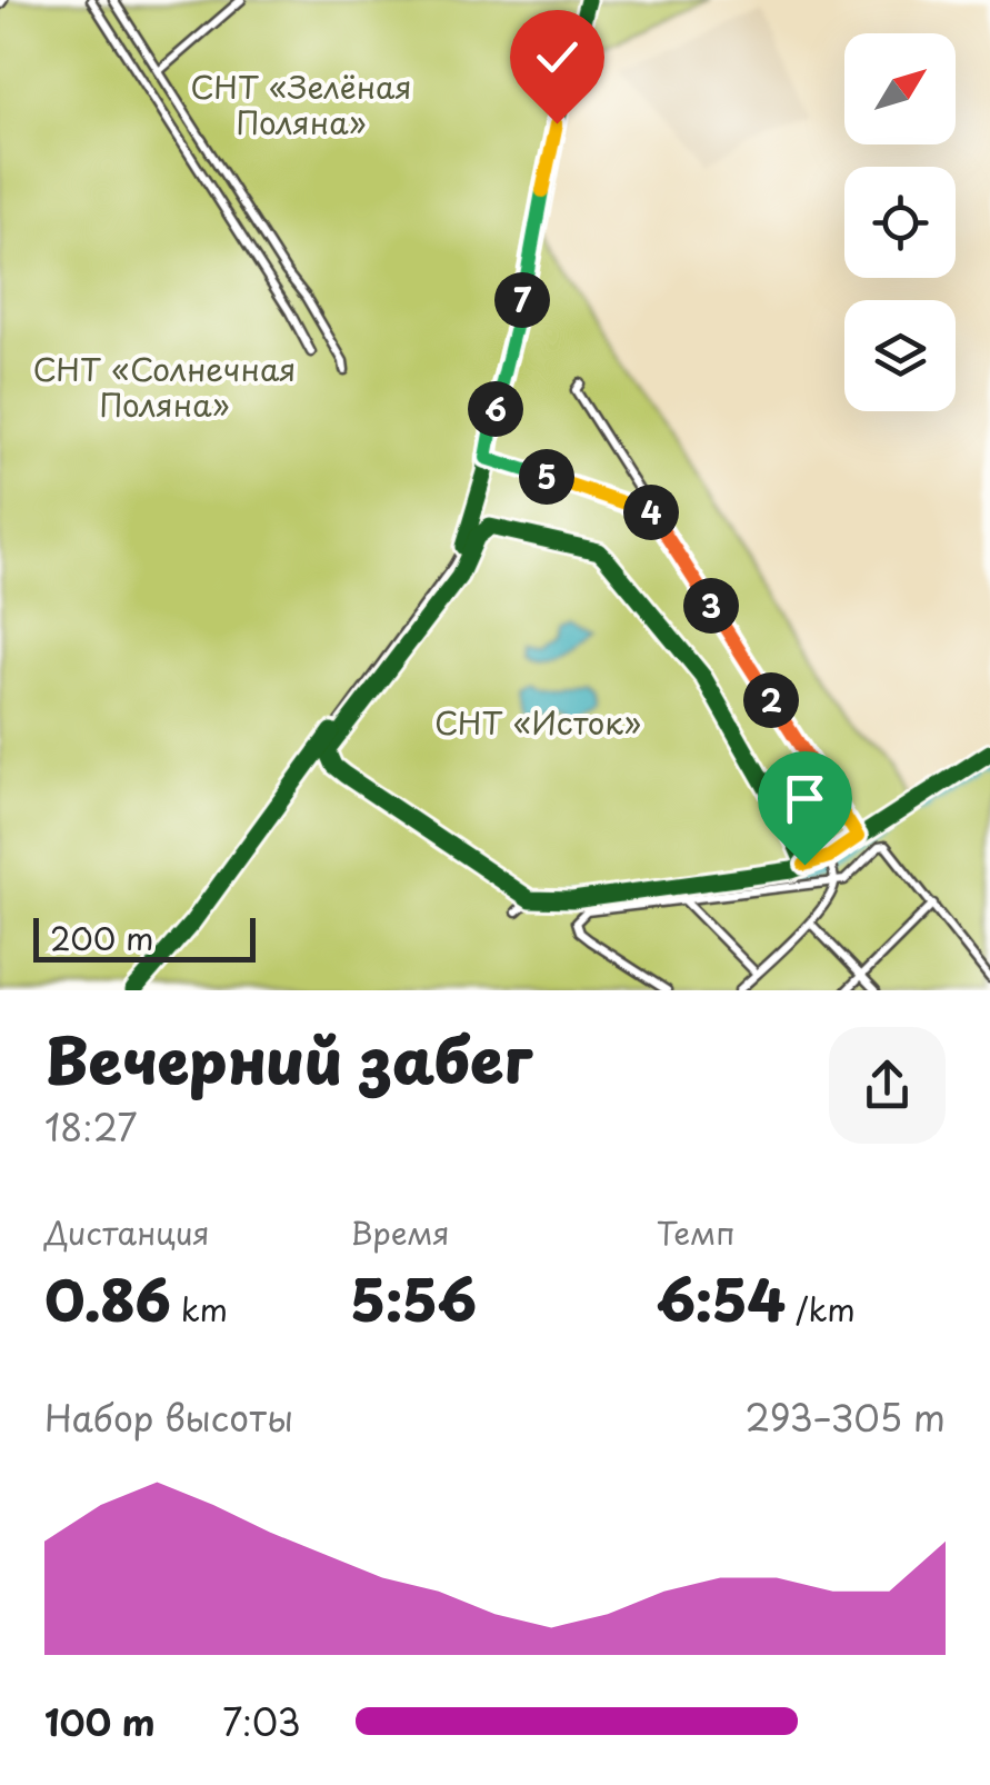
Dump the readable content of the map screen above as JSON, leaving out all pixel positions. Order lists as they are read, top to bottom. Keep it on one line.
{"parks":["СНТ «Зелёная Поляна»","СНТ «Солнечная Поляна»","СНТ «Исток»"],"scale_bar":"200 m","north":"top right","page":{"pins":["7","6","5","4","3","2"],"scale":"200 m","heading":["Вечерний забег","18:27"],"stats":[["Дистанция","0.86 km"],["Время","5:56"],["Темп","6:54 /km"]],"chart":["Набор высоты","293–305 m"],"list":[{"name":"100 m","note":"7:03"}]}}
